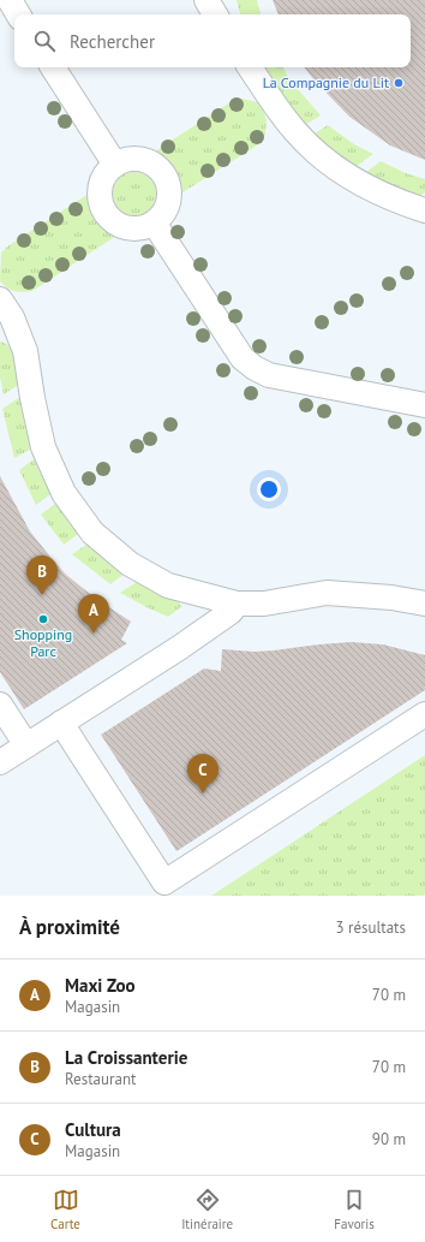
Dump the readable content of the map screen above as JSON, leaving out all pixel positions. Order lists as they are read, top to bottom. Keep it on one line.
{"places":["La Compagnie du Lit","Shopping Parc"],"page":{"search":"Rechercher","pins":["B","A","C"],"heading":["À proximité","3 résultats"],"list":[{"mark":"A","name":"Maxi Zoo","note":"Magasin","value":"70 m"},{"mark":"B","name":"La Croissanterie","note":"Restaurant","value":"70 m"},{"mark":"C","name":"Cultura","note":"Magasin","value":"90 m"}],"nav":["Carte","Itinéraire","Favoris"]}}
